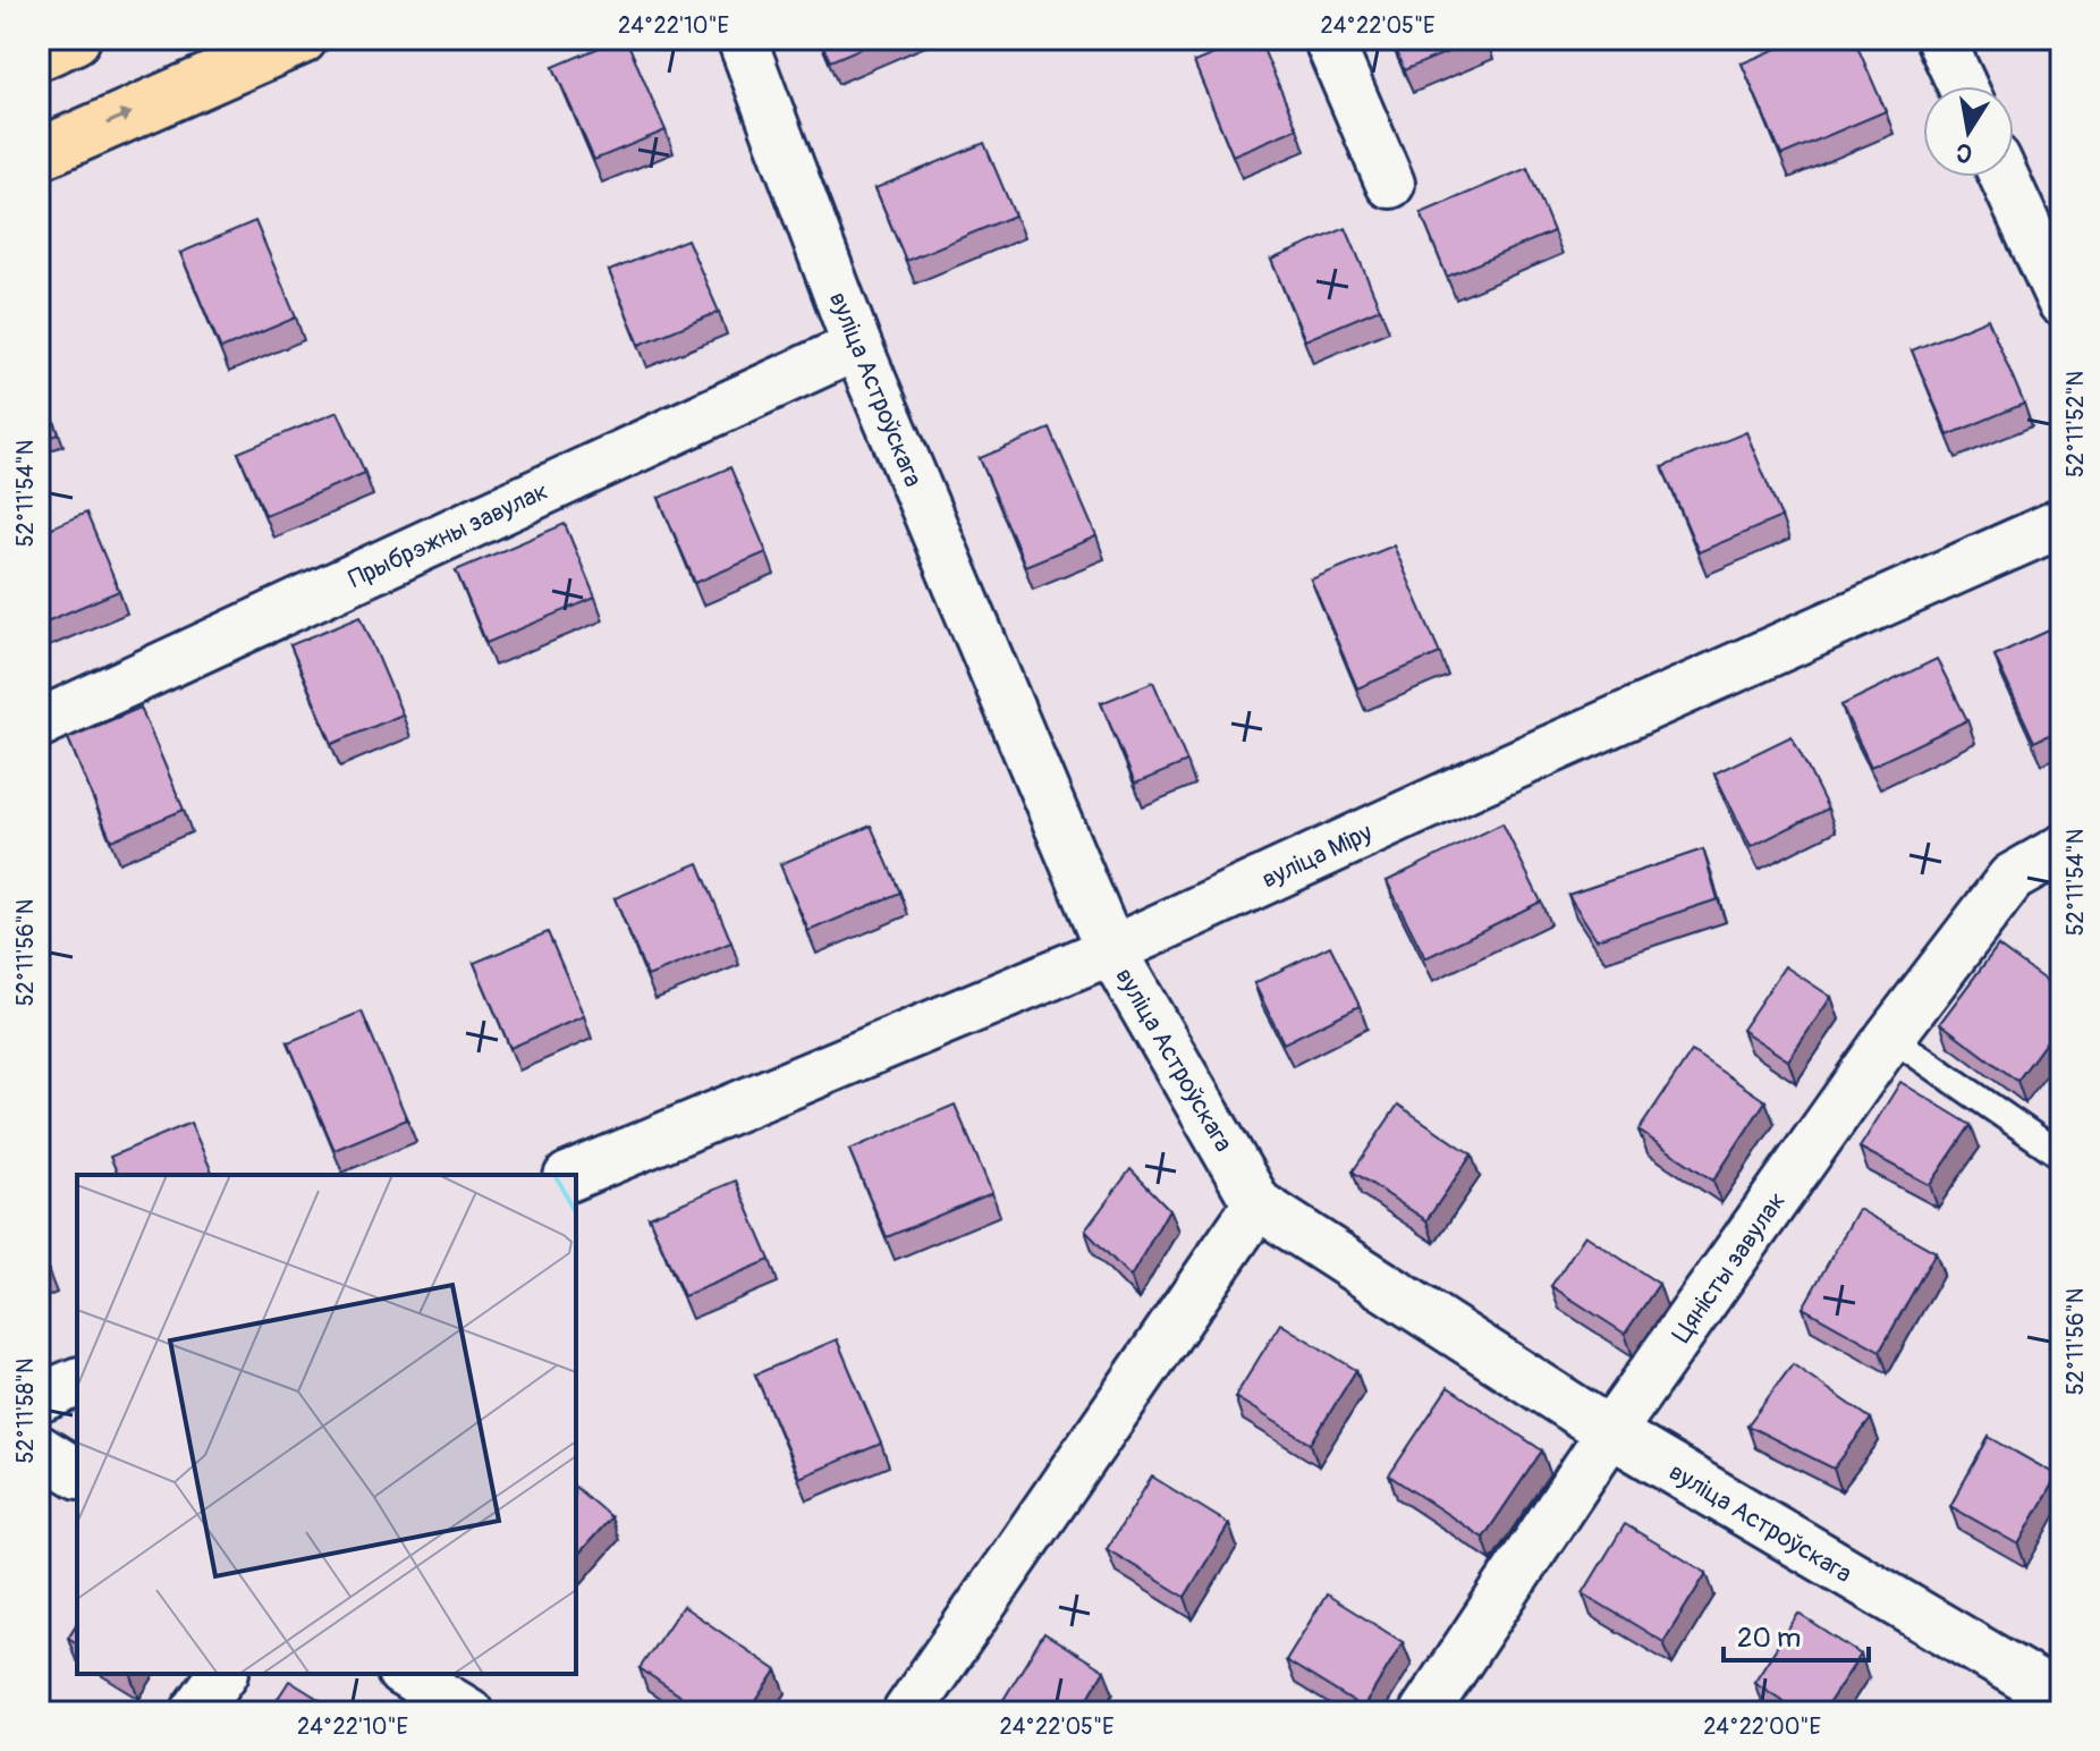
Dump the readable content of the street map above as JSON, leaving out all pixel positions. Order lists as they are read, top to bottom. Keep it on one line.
{"streets":{"street":["вуліца Астроўскага","Прыбрэжны завулак","вуліца Міру","Цяністы завулак"]},"crossings":[["вуліца Астроўскага","Прыбрэжны завулак"],["вуліца Астроўскага","вуліца Міру"],["вуліца Астроўскага","Цяністы завулак"]],"scale_bar":"20 m","north":"bottom","coordinates":["24°22'10\"E","24°22'05\"E","52°11'52\"N","52°11'54\"N","52°11'56\"N","52°11'58\"N","24°22'00\"E"]}
